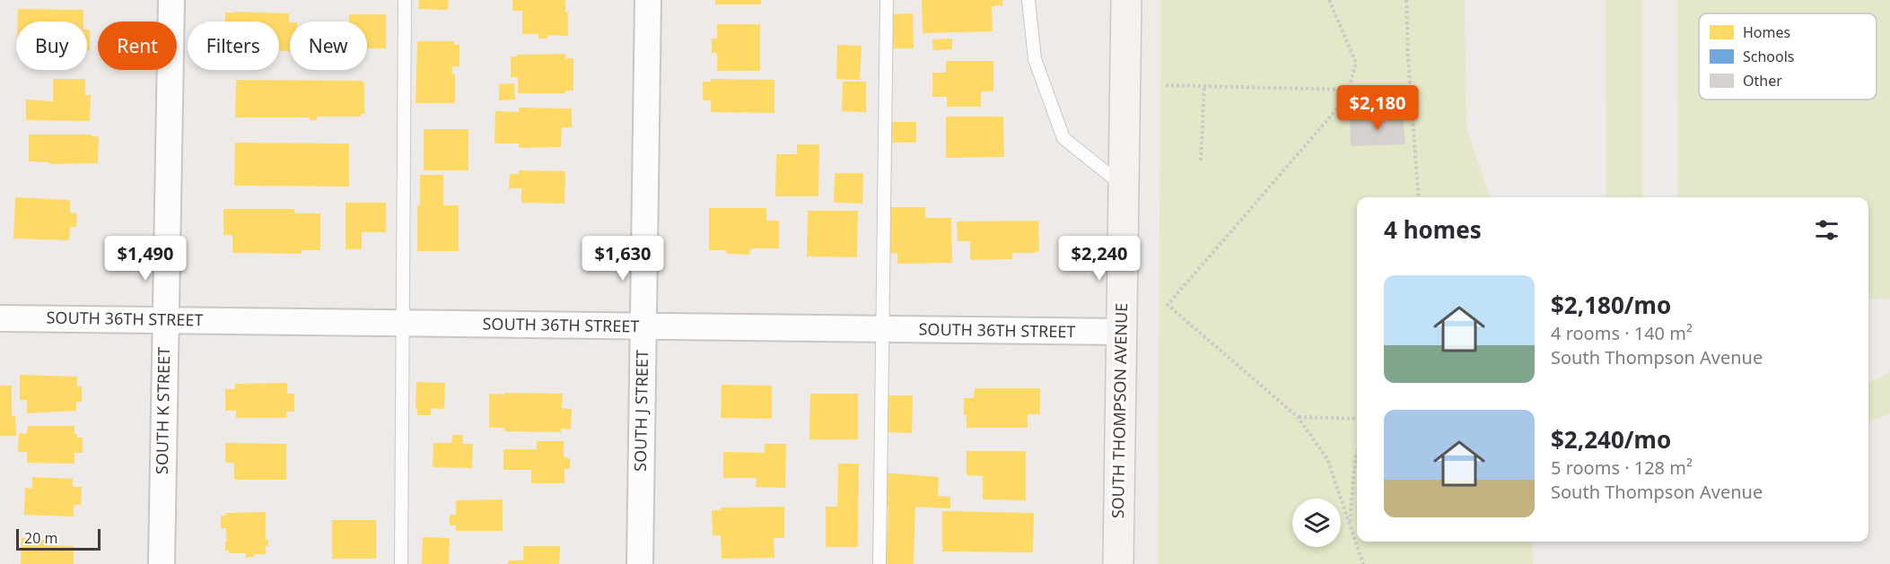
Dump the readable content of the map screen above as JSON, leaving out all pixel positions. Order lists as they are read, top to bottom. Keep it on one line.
{"streets":{"main road":["SOUTH THOMPSON AVENUE"],"street":["SOUTH 36TH STREET","SOUTH K STREET","SOUTH J STREET"]},"crossings":[["SOUTH 36TH STREET","SOUTH K STREET"],["SOUTH 36TH STREET","SOUTH J STREET"],["SOUTH 36TH STREET","SOUTH THOMPSON AVENUE"]],"legend":["Homes","Schools","Other"],"scale_bar":"20 m","page":{"chip":["Buy","Rent","Filters","New"],"price":["$2,180","$1,490","$1,630","$2,240"],"heading":"4 homes","list":[{"name":"$2,180/mo","note":"4 rooms · 140 m² · South Thompson Avenue"},{"name":"$2,240/mo","note":"5 rooms · 128 m² · South Thompson Avenue"}],"scale":"20 m"}}
